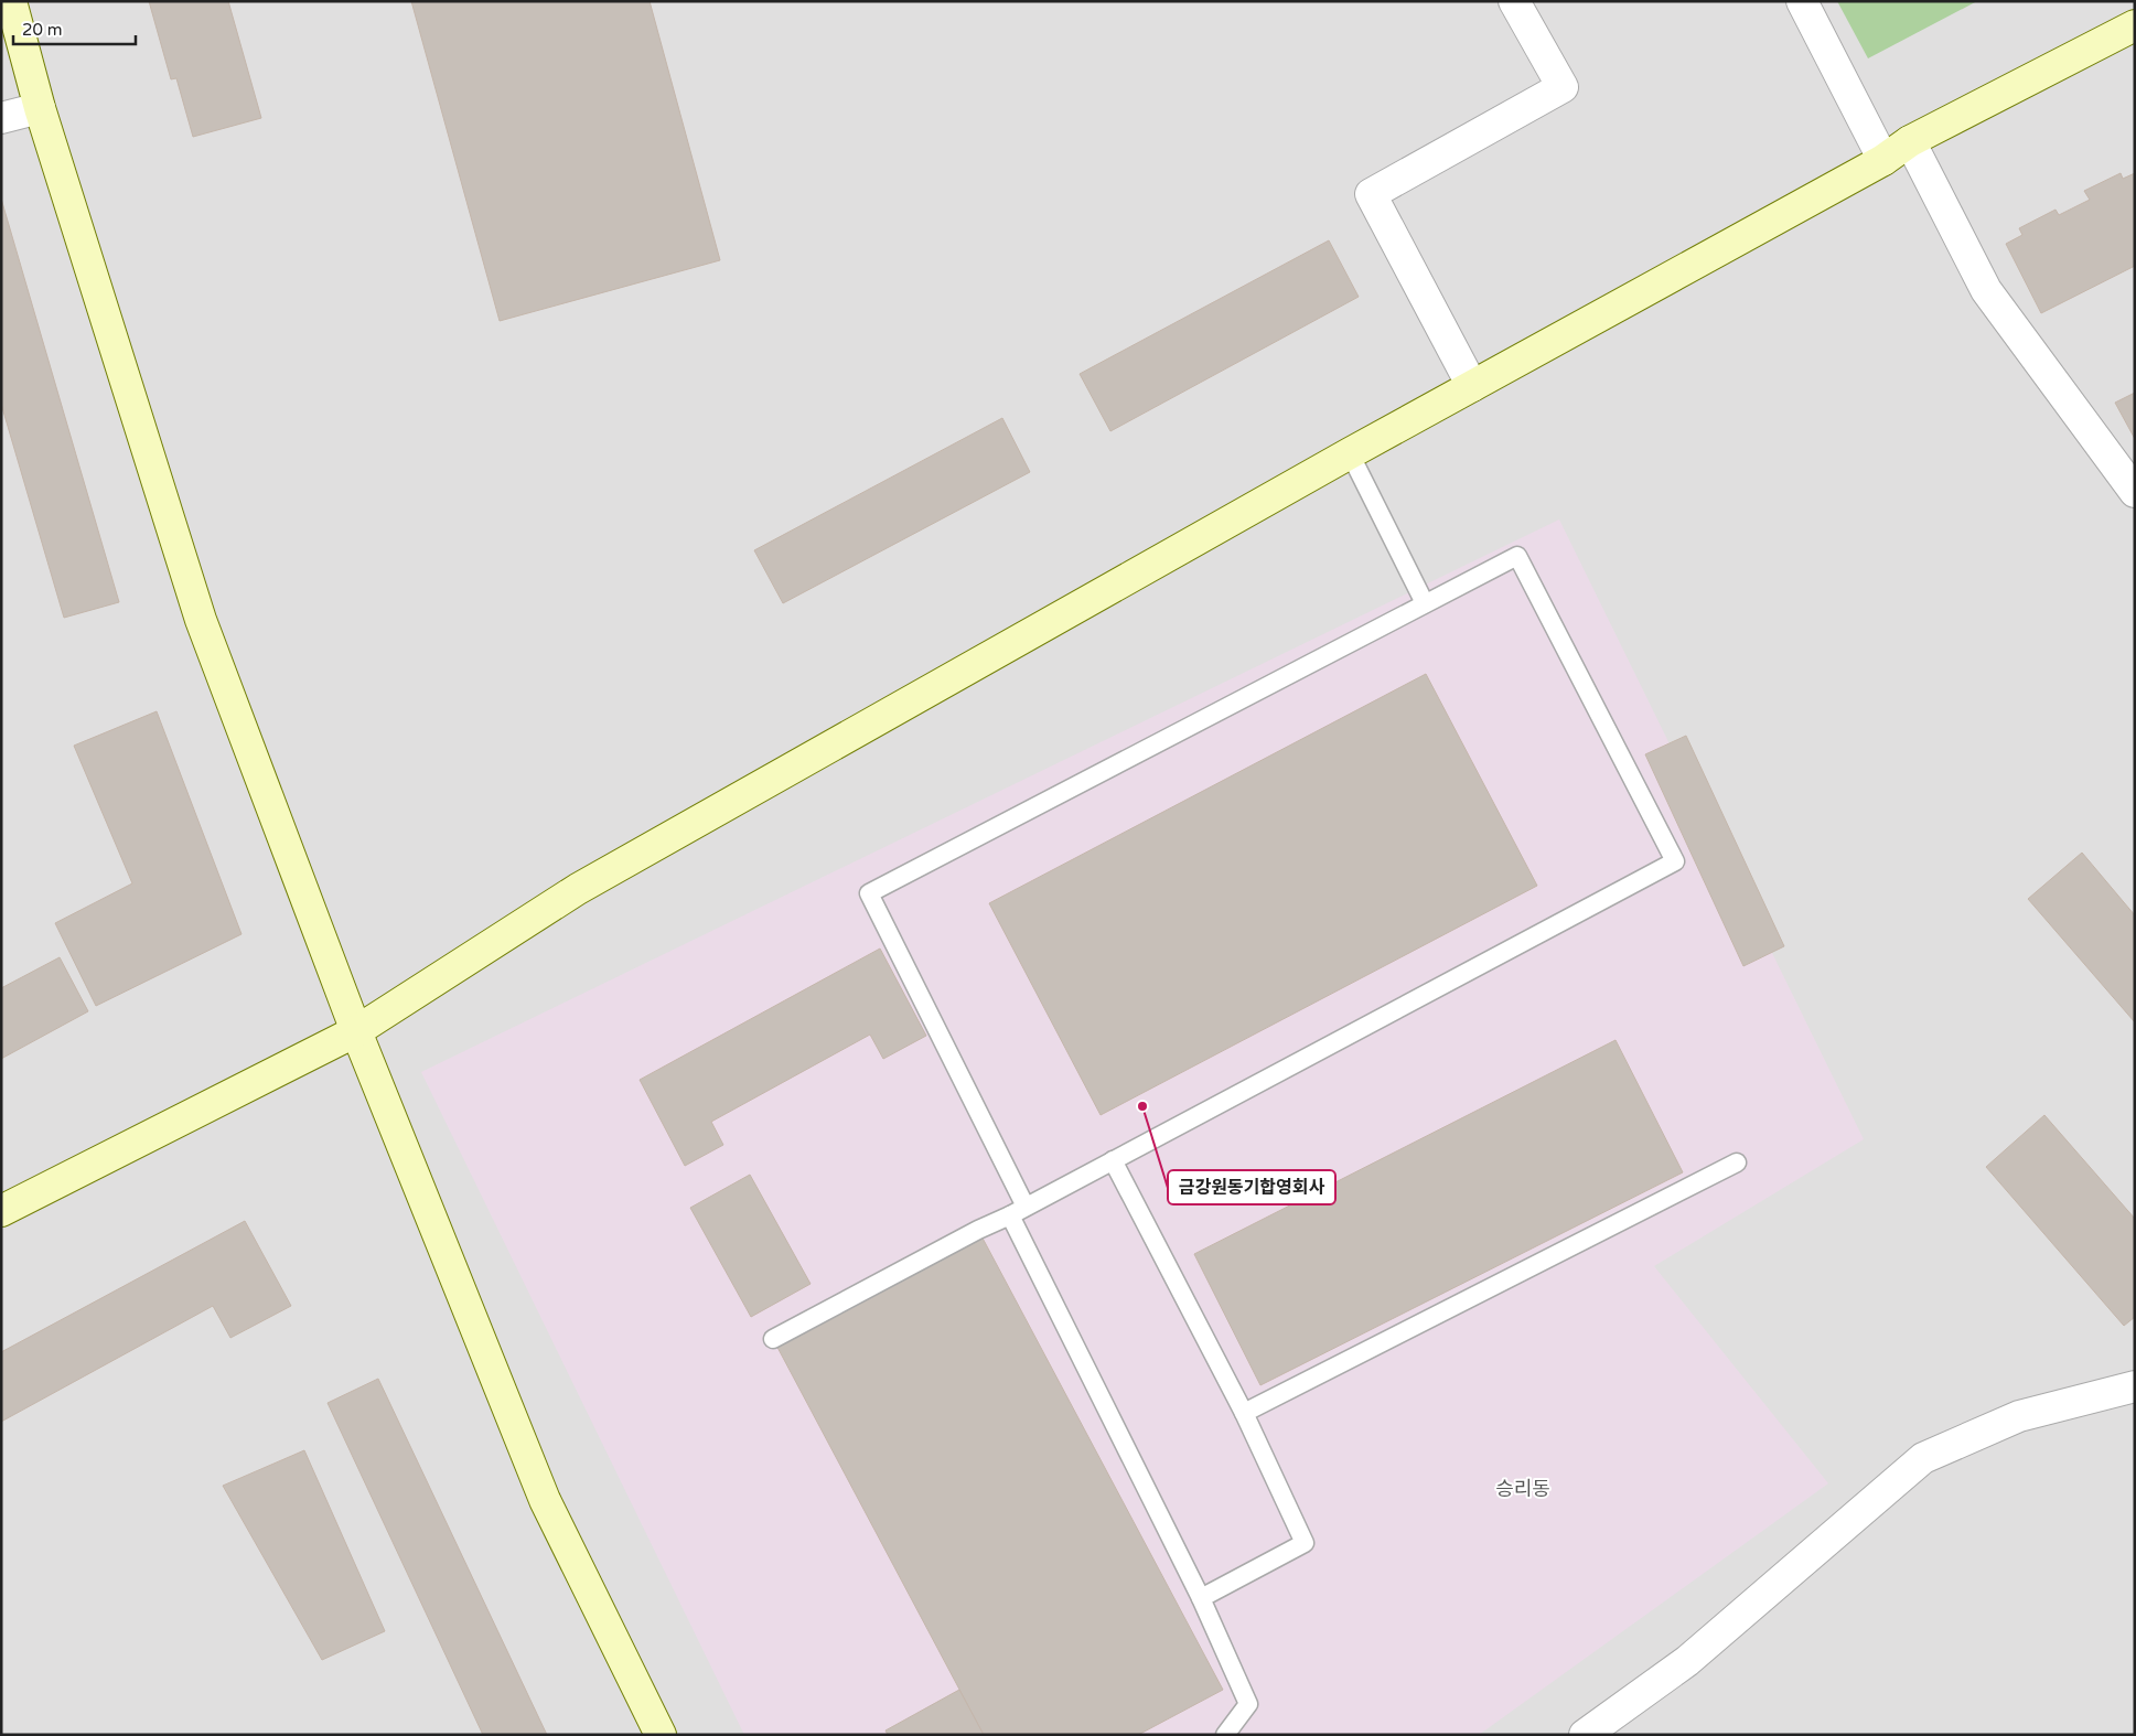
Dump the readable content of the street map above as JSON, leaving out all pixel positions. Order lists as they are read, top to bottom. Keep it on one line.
{"districts":["승리동"],"places":["금강원동기합영회사"],"scale_bar":"20 m"}
